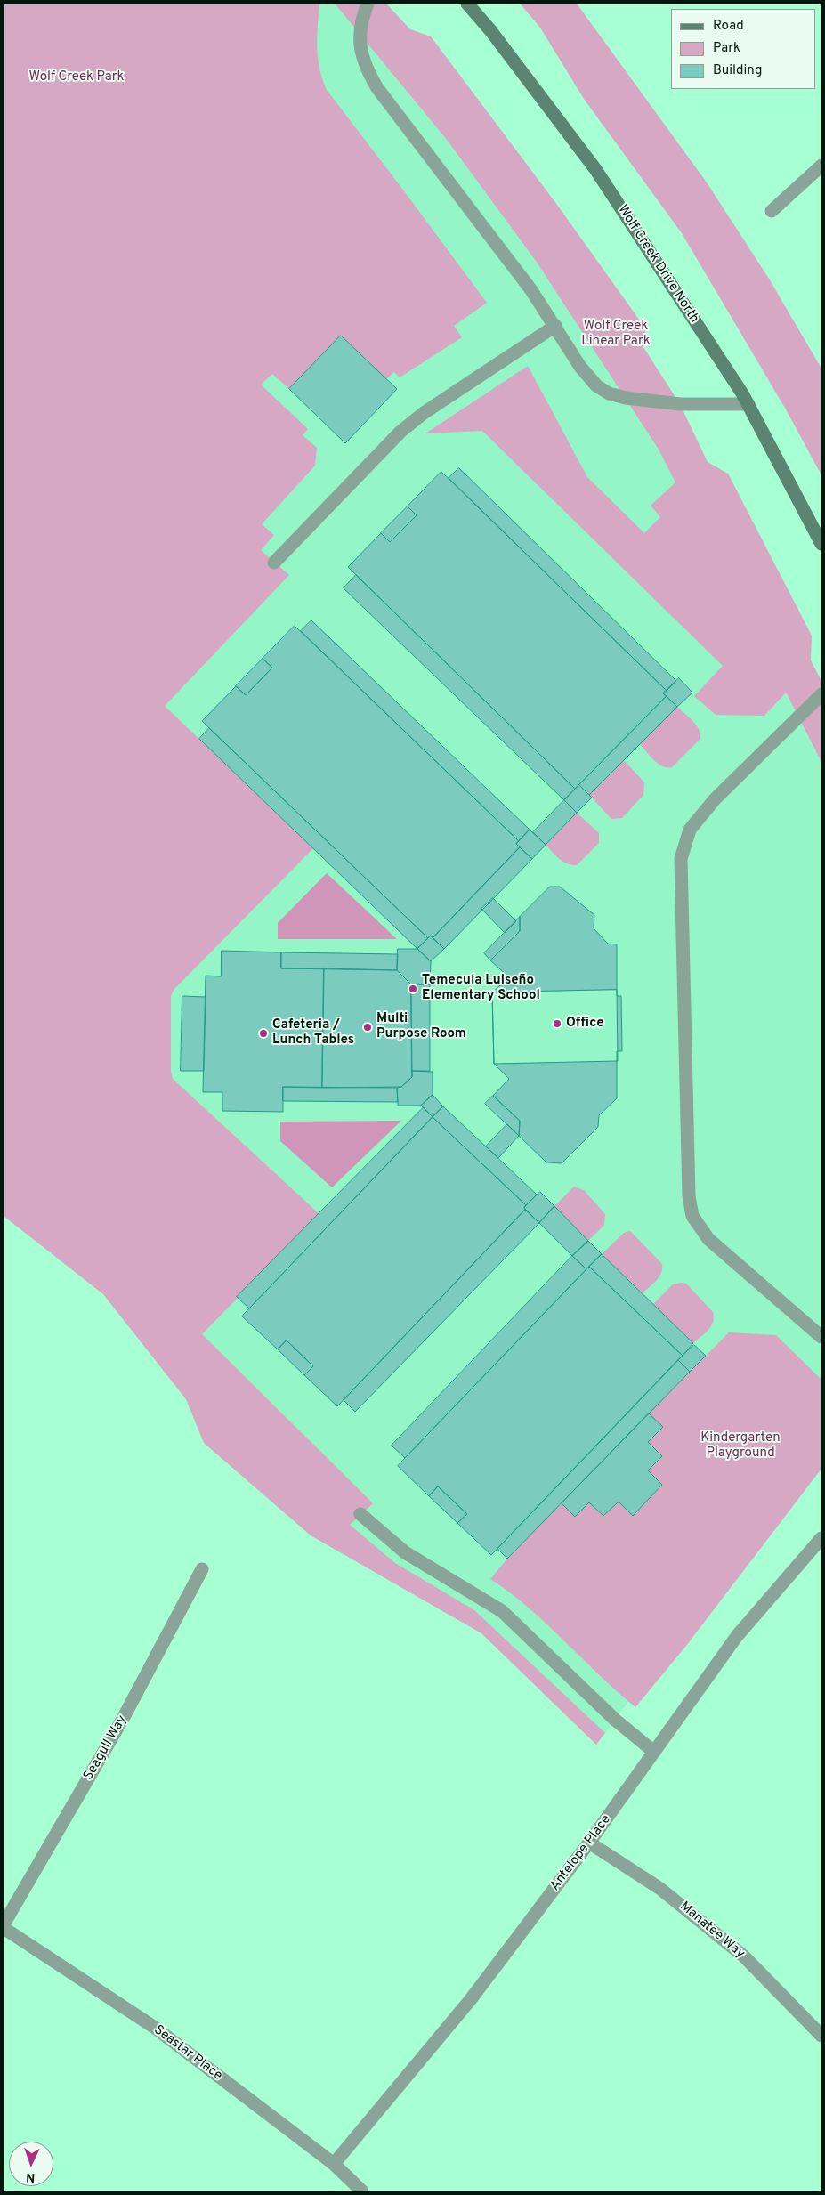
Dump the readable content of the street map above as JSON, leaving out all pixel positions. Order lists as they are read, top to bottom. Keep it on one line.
{"streets":{"street":["Wolf Creek Drive North","Seagull Way","Antelope Place","Manatee Way","Seastar Place"]},"crossings":[["Antelope Place","Manatee Way"],["Antelope Place","Seastar Place"]],"parks":["Wolf Creek Park","Wolf Creek Linear Park","Kindergarten Playground"],"places":["Temecula Luiseño Elementary School","Office","Multi Purpose Room","Cafeteria / Lunch Tables"],"legend":["Road","Park","Building"],"north":"bottom"}
